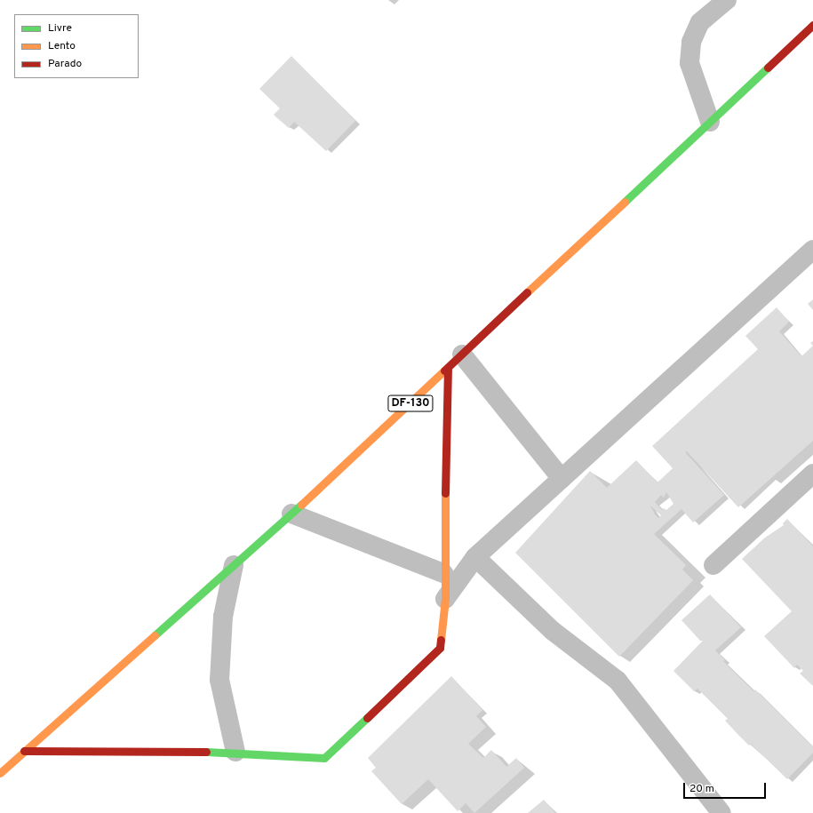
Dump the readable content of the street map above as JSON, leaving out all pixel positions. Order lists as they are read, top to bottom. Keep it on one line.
{"streets":{"main road":["DF-130"]},"legend":["Livre","Lento","Parado"],"scale_bar":"20 m"}
